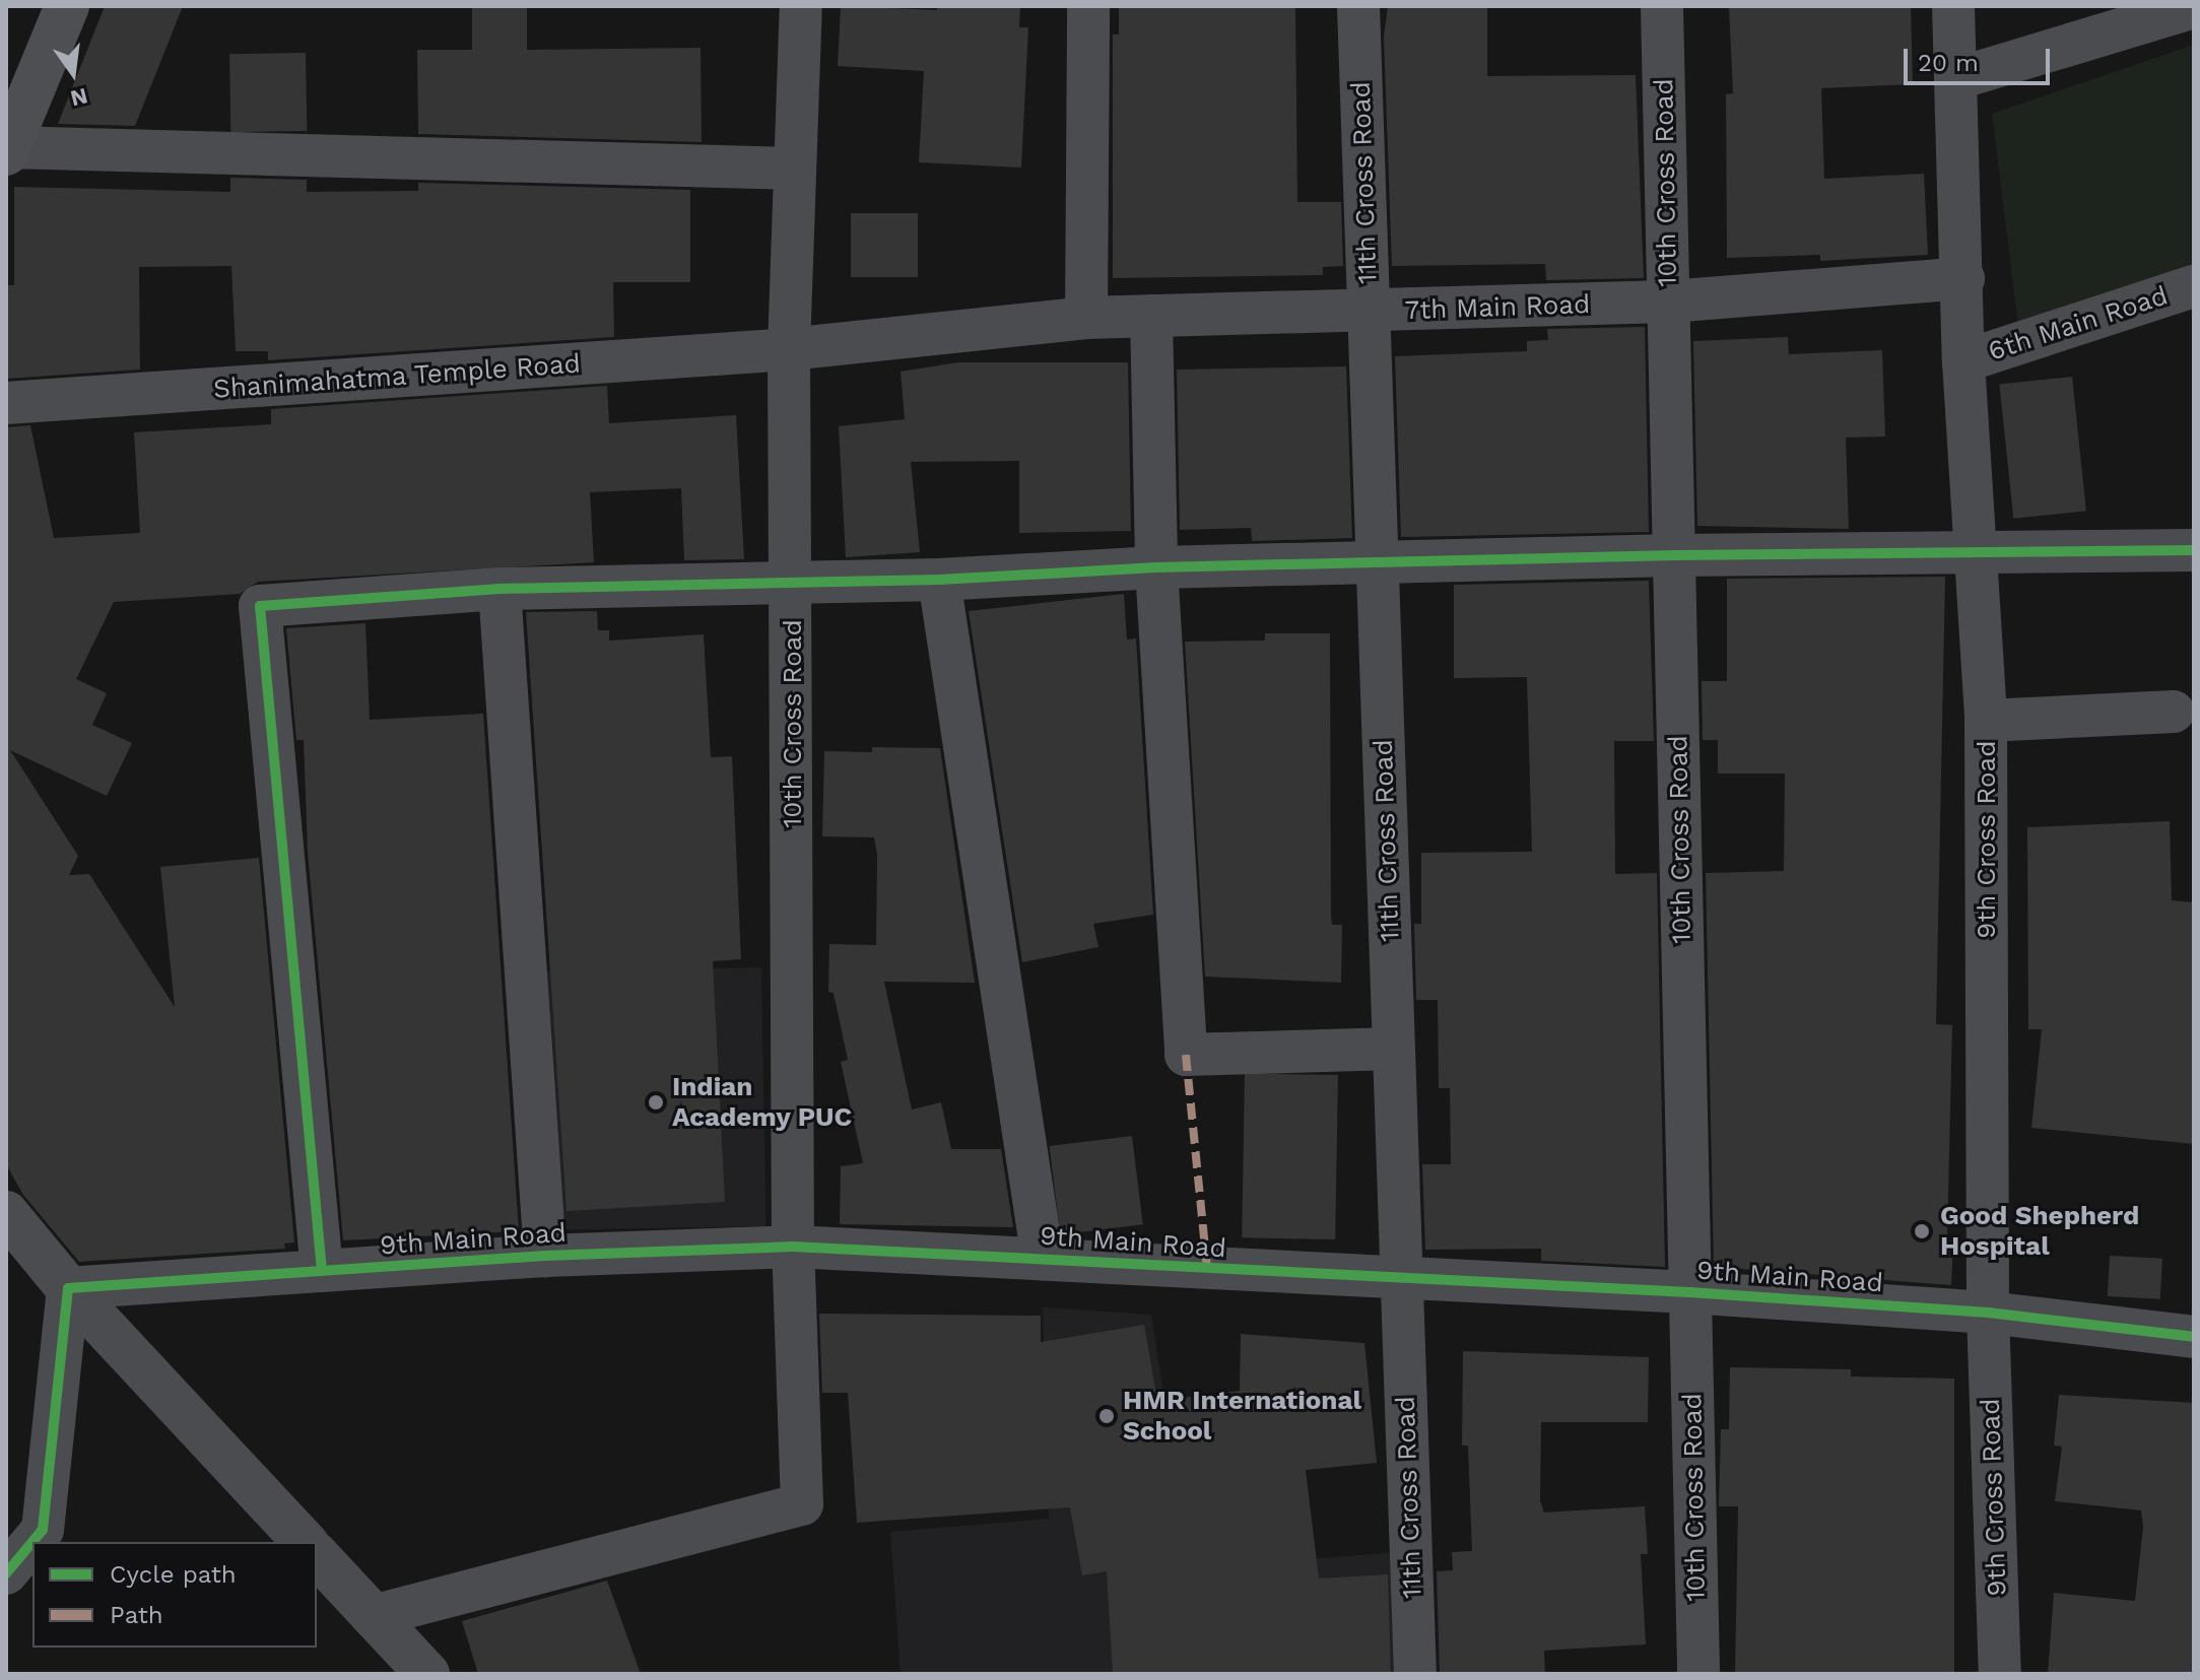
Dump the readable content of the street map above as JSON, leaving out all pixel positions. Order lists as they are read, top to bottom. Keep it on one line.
{"streets":{"street":["11th Cross Road","10th Cross Road","7th Main Road","6th Main Road","Shanimahatma Temple Road","9th Cross Road","9th Main Road"]},"crossings":[["11th Cross Road","7th Main Road"],["11th Cross Road","9th Main Road"],["10th Cross Road","7th Main Road"],["10th Cross Road","Shanimahatma Temple Road"],["10th Cross Road","9th Main Road"],["7th Main Road","Shanimahatma Temple Road"],["7th Main Road","9th Cross Road"],["6th Main Road","9th Cross Road"],["9th Cross Road","9th Main Road"]],"places":["Indian Academy PUC","Good Shepherd Hospital","HMR International School"],"legend":["Cycle path","Path"],"scale_bar":"20 m","north":"bottom"}
